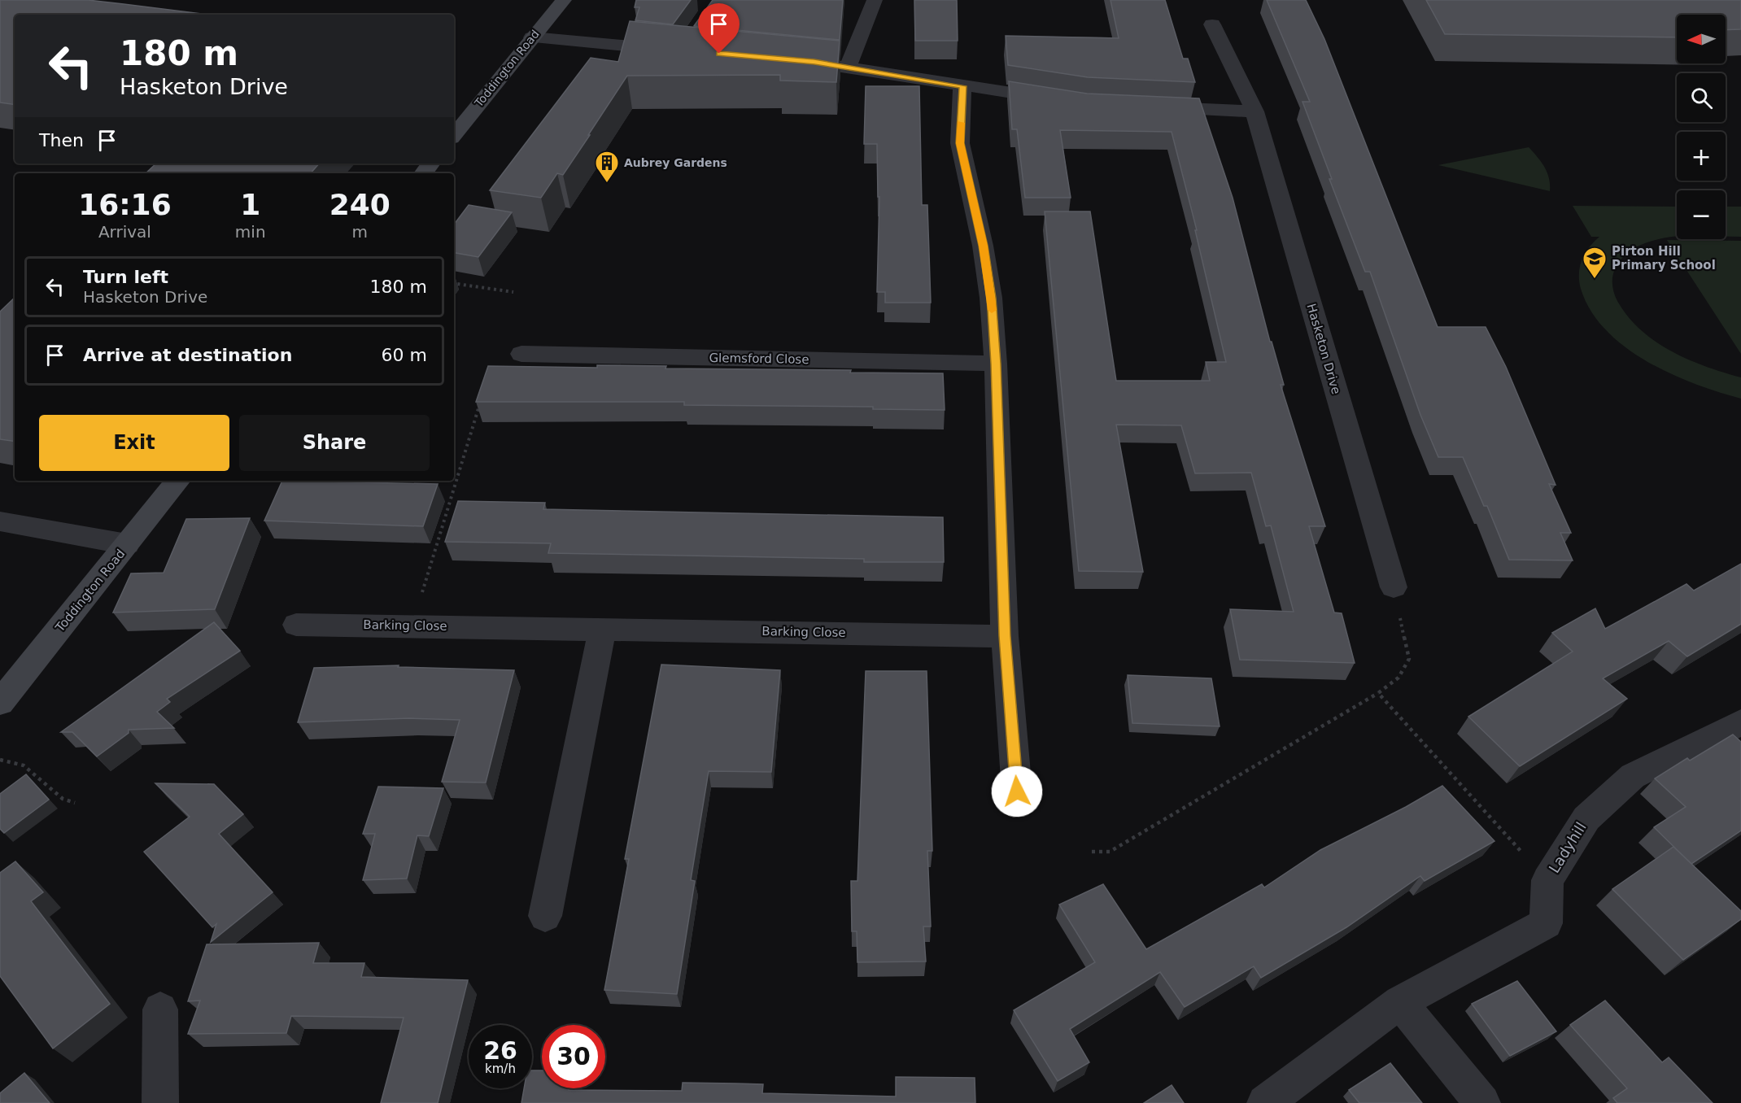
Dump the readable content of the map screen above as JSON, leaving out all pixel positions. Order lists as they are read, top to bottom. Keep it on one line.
{"streets":{"main road":["Toddington Road"],"street":["Hasketon Drive","Glemsford Close","Barking Close","Ladyhill"]},"places":{"building":["Aubrey Gardens"],"school or university":["Pirton Hill Primary School"]},"north":"left","page":{"map_buttons":["+","−"],"turn":["180 m","Hasketon Drive"],"then":"Then","eta":["16:16","Arrival","1","min","240","m"],"list":[{"name":"Turn left","note":"Hasketon Drive","value":"180 m"},{"name":"Arrive at destination","value":"60 m"}],"buttons":["Exit","Share"],"speed":"26 km/h","limit":"30"}}
